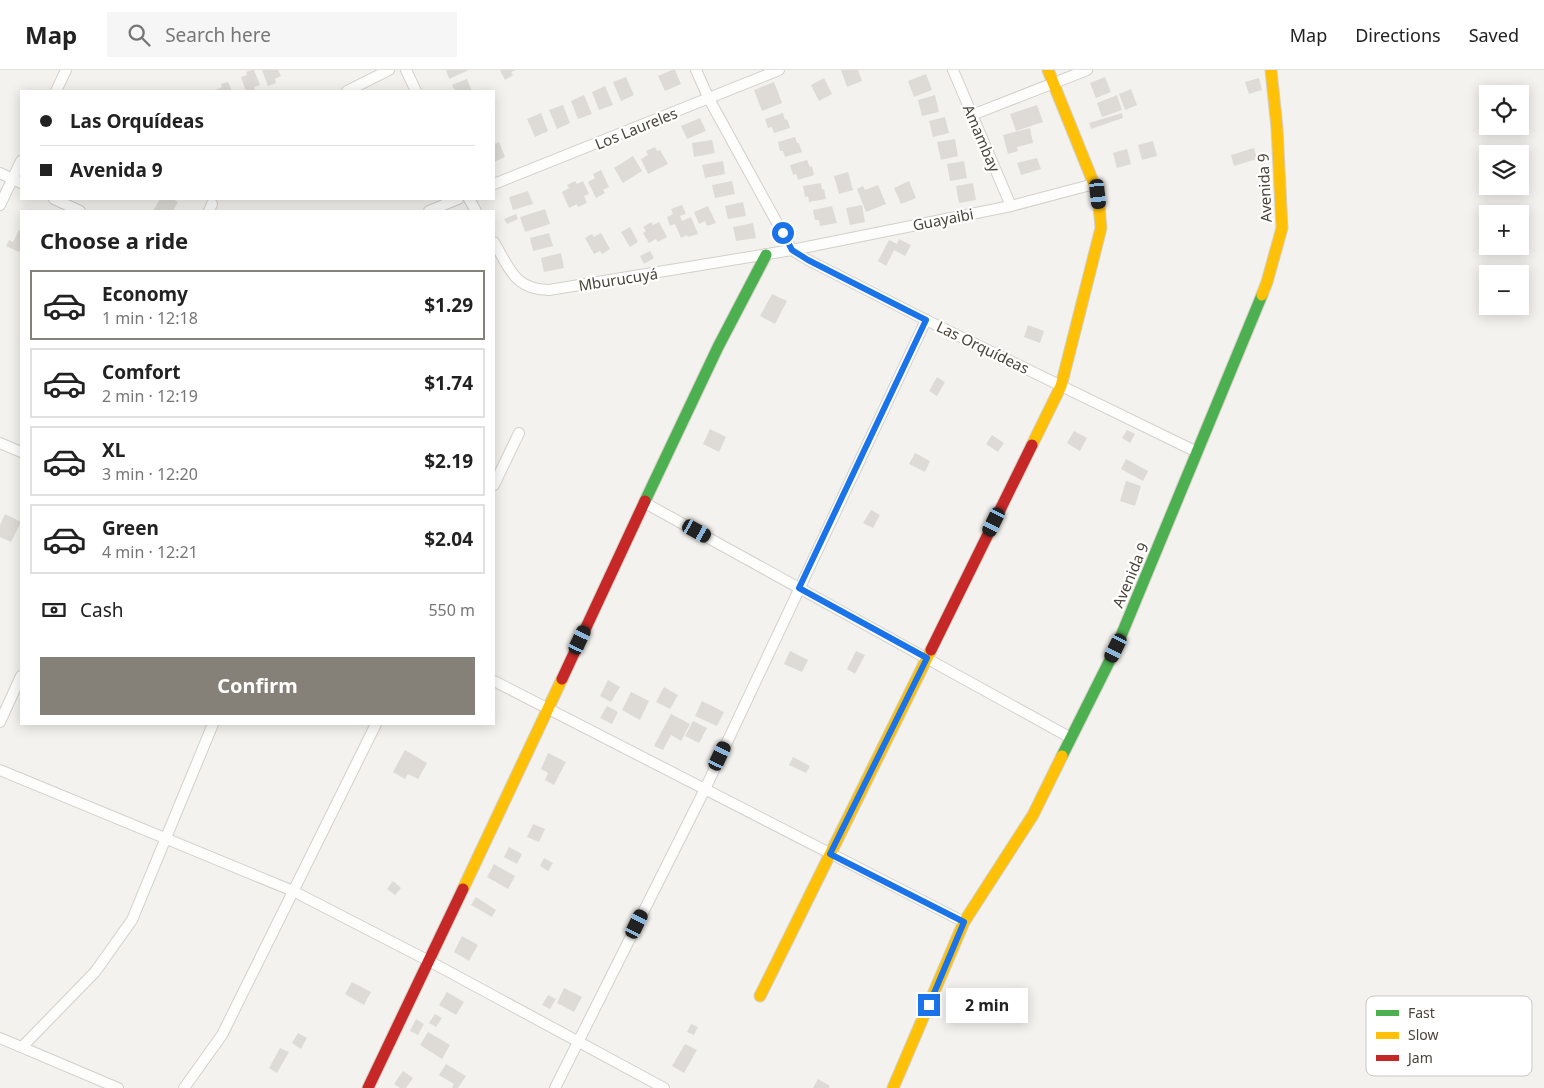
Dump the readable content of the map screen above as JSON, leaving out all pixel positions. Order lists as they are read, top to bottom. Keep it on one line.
{"streets":{"street":["Los Laureles","Amambay","Avenida 9","Guayaibi","Mburucuyá","Las Orquídeas"]},"crossings":[["Amambay","Guayaibi"],["Avenida 9","Las Orquídeas"],["Guayaibi","Mburucuyá"],["Guayaibi","Las Orquídeas"]],"legend":["Fast","Slow","Jam"],"page":{"header":"Map","search":"Search here","nav":["Map","Directions","Saved"],"map_buttons":["+","−"],"banner":["Las Orquídeas","Avenida 9"],"heading":"Choose a ride","list":[{"name":"Economy","note":"1 min · 12:18","value":"$1.29"},{"name":"Comfort","note":"2 min · 12:19","value":"$1.74"},{"name":"XL","note":"3 min · 12:20","value":"$2.19"},{"name":"Green","note":"4 min · 12:21","value":"$2.04"}],"pay":["Cash","550 m"],"buttons":"Confirm","bubble":"2 min"}}
